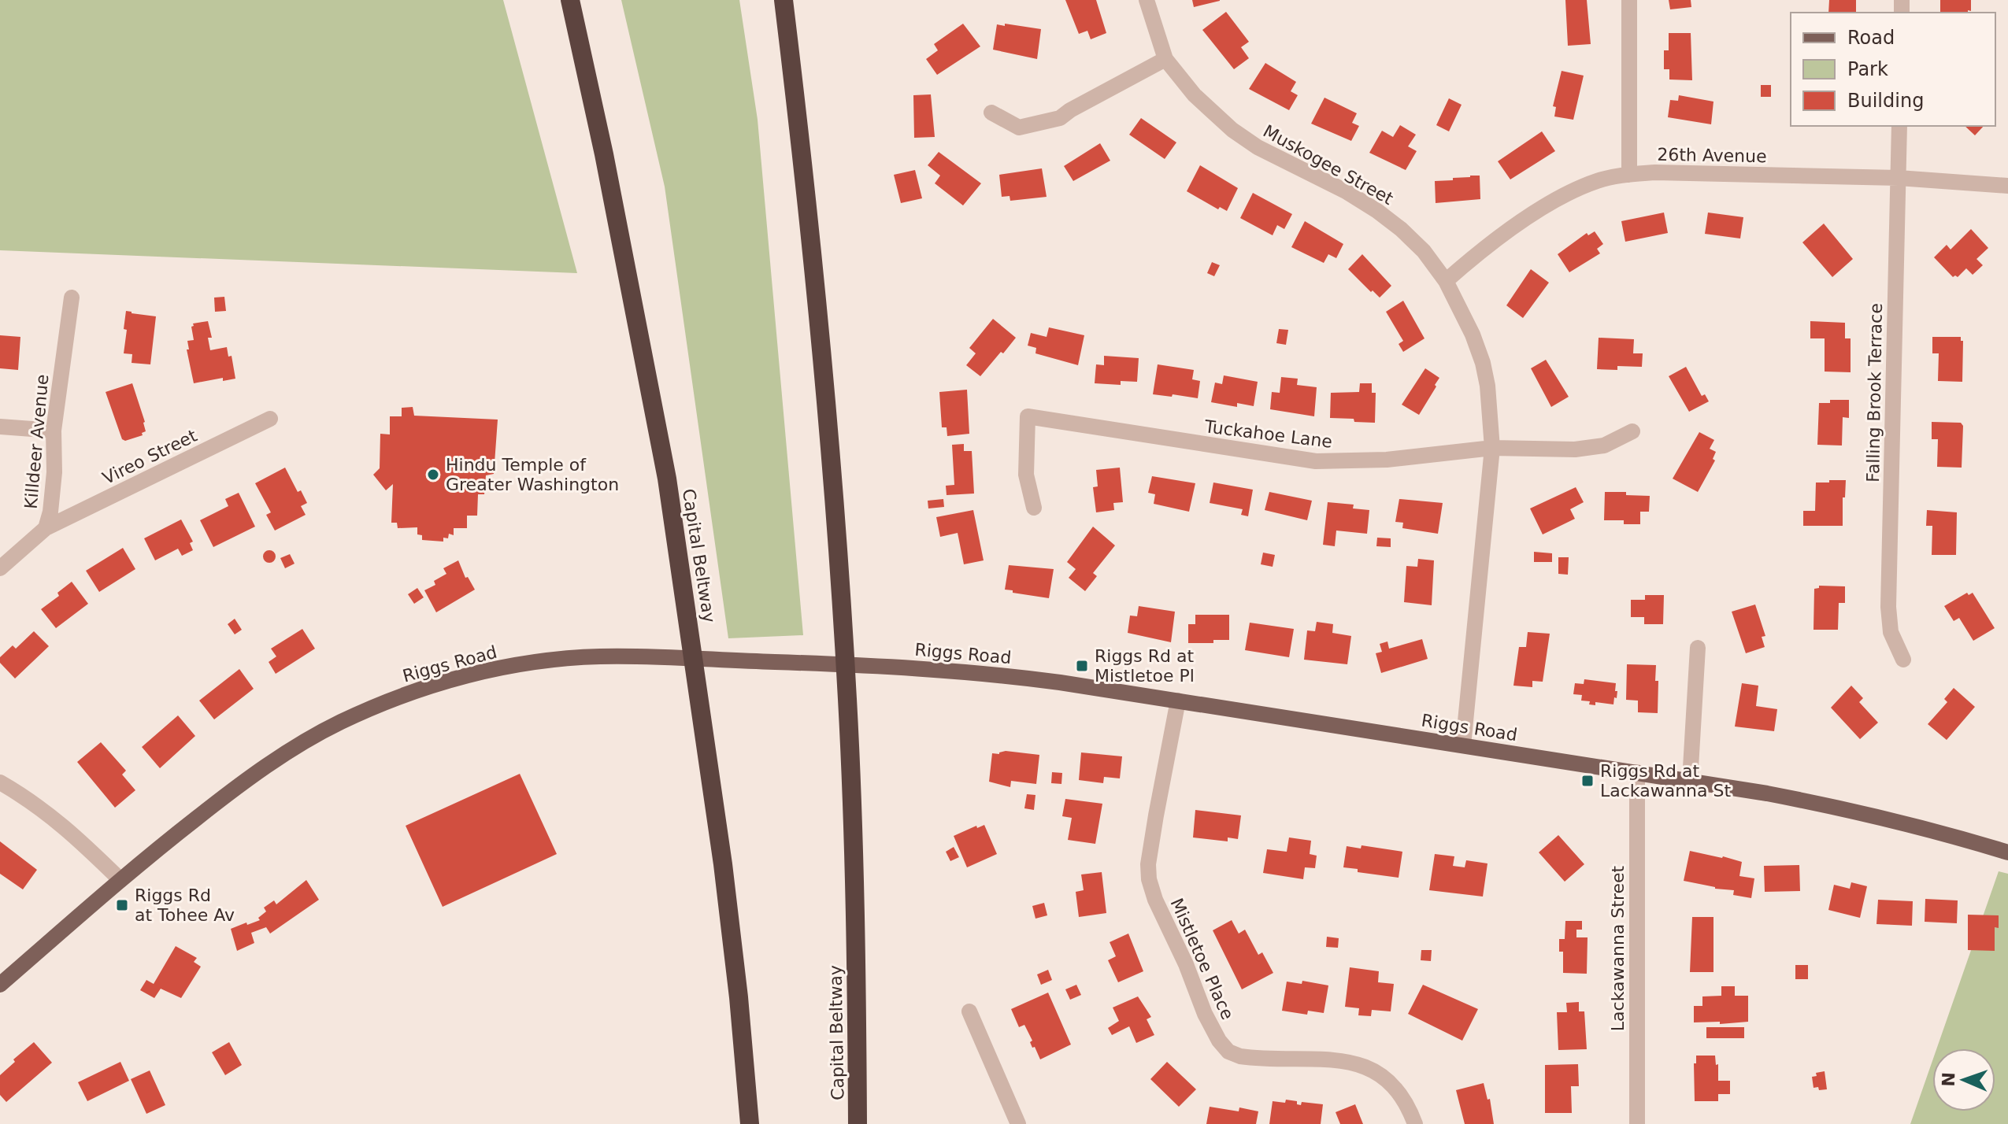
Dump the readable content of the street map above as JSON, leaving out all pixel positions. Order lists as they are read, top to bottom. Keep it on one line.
{"streets":{"highway":["Capital Beltway"],"main road":["Riggs Road"],"street":["26th Avenue","Muskogee Street","Falling Brook Terrace","Tuckahoe Lane","Killdeer Avenue","Vireo Street","Lackawanna Street","Mistletoe Place"]},"crossings":[["26th Avenue","Muskogee Street"],["26th Avenue","Falling Brook Terrace"],["Muskogee Street","Tuckahoe Lane"],["Muskogee Street","Riggs Road"],["Killdeer Avenue","Vireo Street"],["Riggs Road","Lackawanna Street"],["Riggs Road","Mistletoe Place"]],"places":{"other":["Hindu Temple of Greater Washington"],"transit":["Riggs Rd at Mistletoe Pl","Riggs Rd at Lackawanna St","Riggs Rd at Tohee Av"]},"legend":["Road","Park","Building"],"north":"left"}
